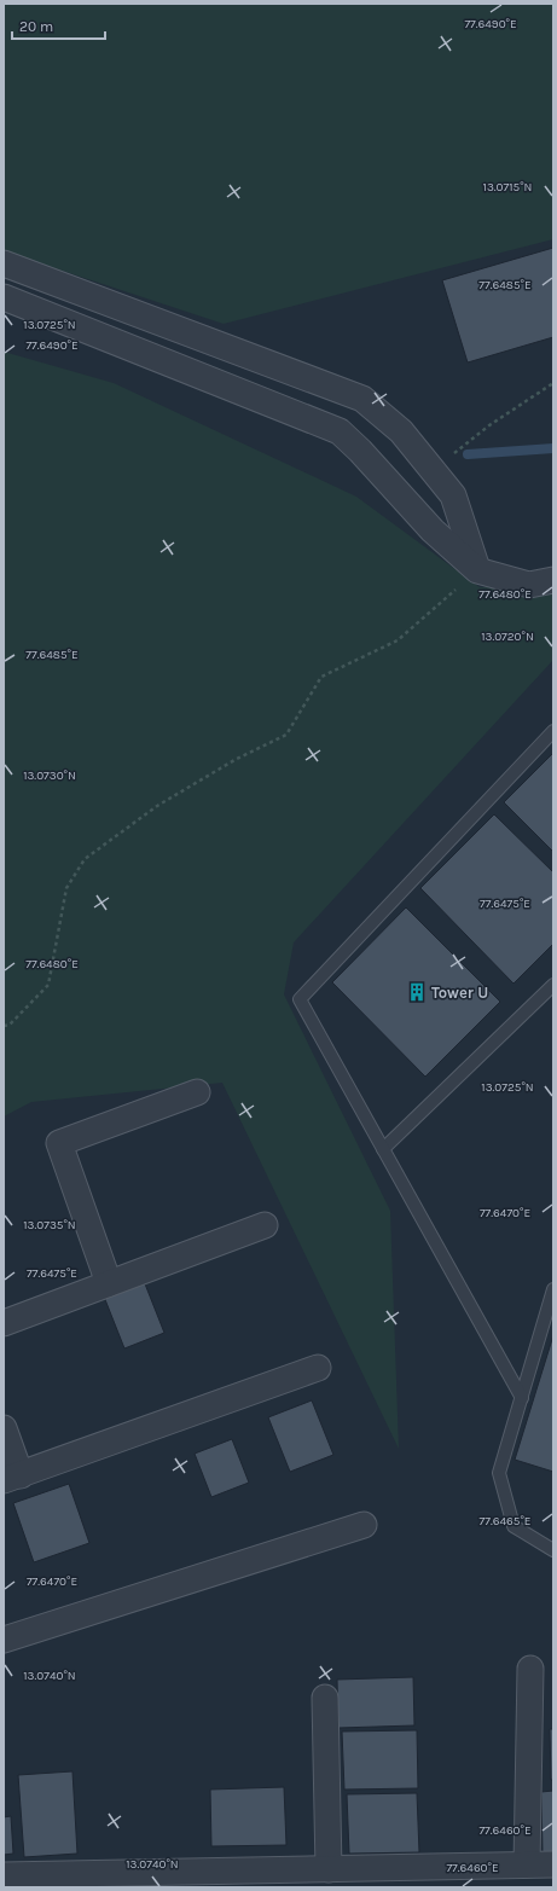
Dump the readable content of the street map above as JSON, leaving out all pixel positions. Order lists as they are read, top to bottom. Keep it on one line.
{"places":{"building":["Tower U"]},"scale_bar":"20 m","coordinates":["77.6490°E","13.0715°N","77.6485°E","13.0725°N","77.6480°E","13.0720°N","13.0730°N","77.6475°E","77.6470°E","13.0735°N","77.6465°E","13.0740°N","77.6460°E"]}
